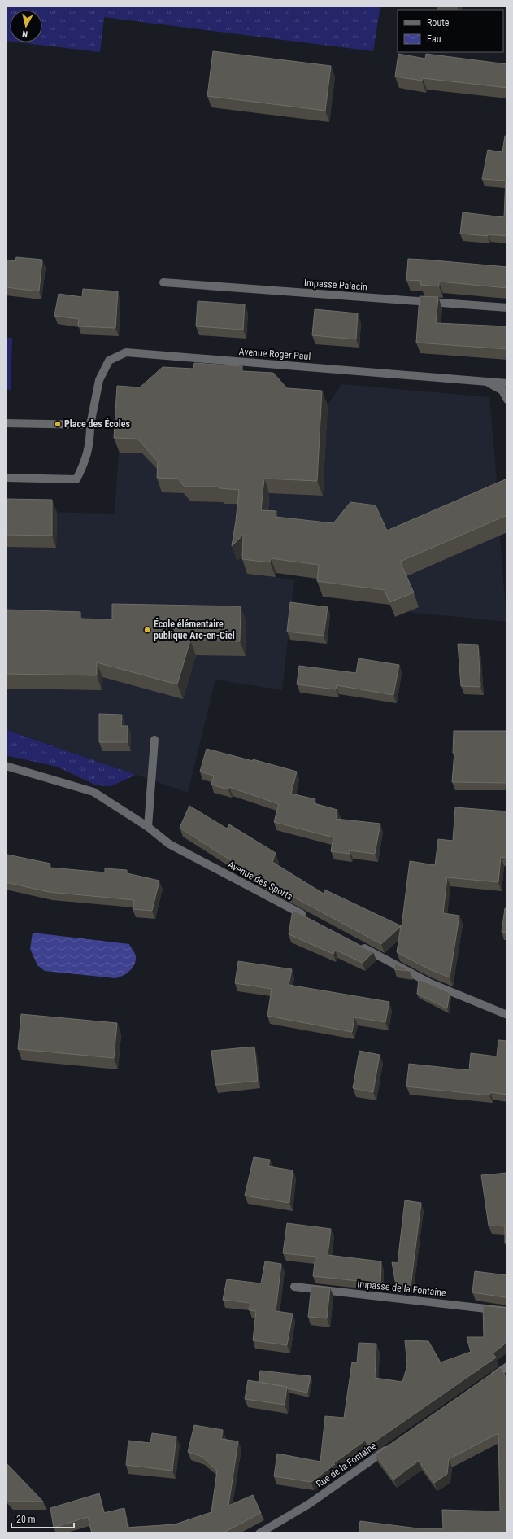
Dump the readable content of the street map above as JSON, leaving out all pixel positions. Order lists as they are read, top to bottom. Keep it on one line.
{"streets":{"street":["Impasse Palacin","Avenue Roger Paul","Avenue des Sports","Impasse de la Fontaine","Rue de la Fontaine"]},"places":["Place des Écoles","École élémentaire publique Arc-en-Ciel"],"legend":["Route","Eau"],"scale_bar":"20 m","north":"bottom"}
